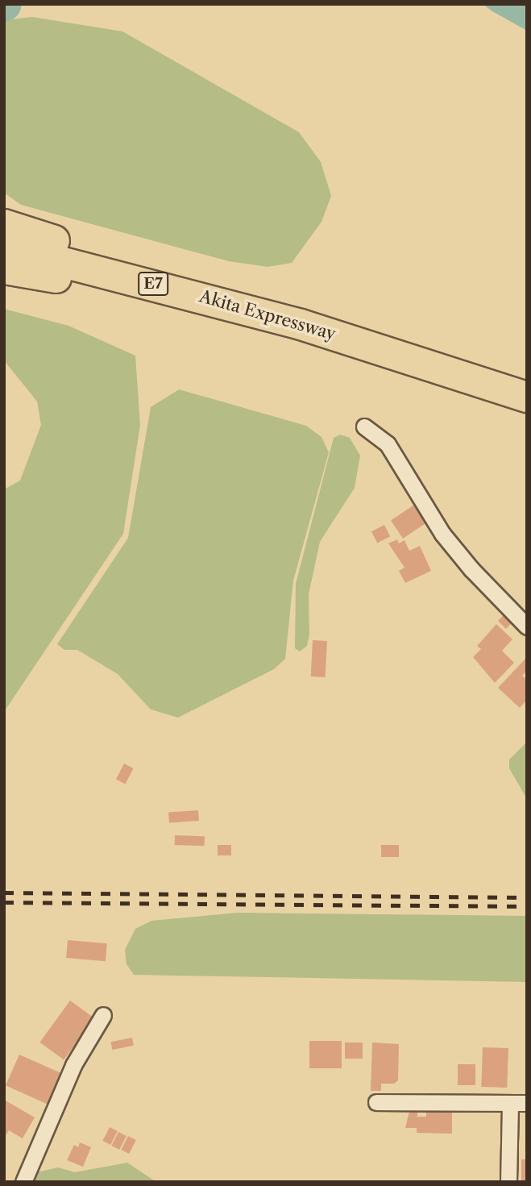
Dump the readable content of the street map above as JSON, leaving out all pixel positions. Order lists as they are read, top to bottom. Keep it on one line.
{"streets":{"highway":["E7","Akita Expressway"]}}
